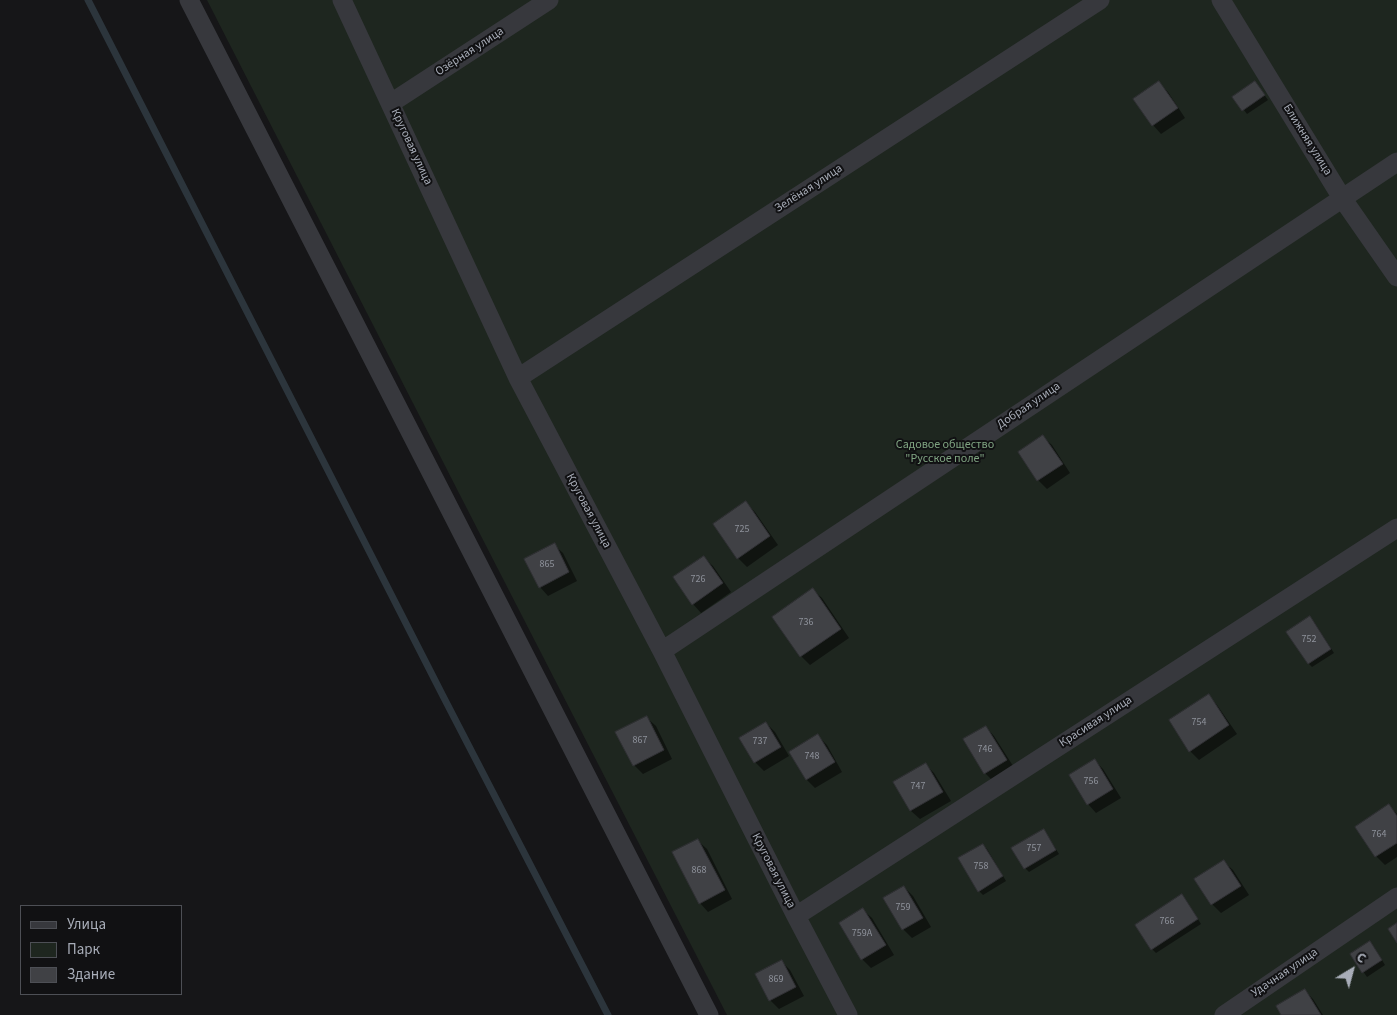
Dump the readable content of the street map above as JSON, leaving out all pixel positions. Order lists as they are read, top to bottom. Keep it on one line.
{"streets":{"street":["Озёрная улица","Ближняя улица","Круговая улица","Зелёная улица","Добрая улица","Красивая улица","Удачная улица"]},"crossings":[["Озёрная улица","Круговая улица"],["Ближняя улица","Добрая улица"],["Круговая улица","Зелёная улица"],["Круговая улица","Добрая улица"],["Круговая улица","Красивая улица"]],"parks":["Садовое общество \"Русское поле\""],"house_numbers":["725","865","726","736","752","754","867","737","746","748","756","747","764","757","758","868","759","766","759А","869"],"legend":["Улица","Парк","Здание"],"north":"top right"}
